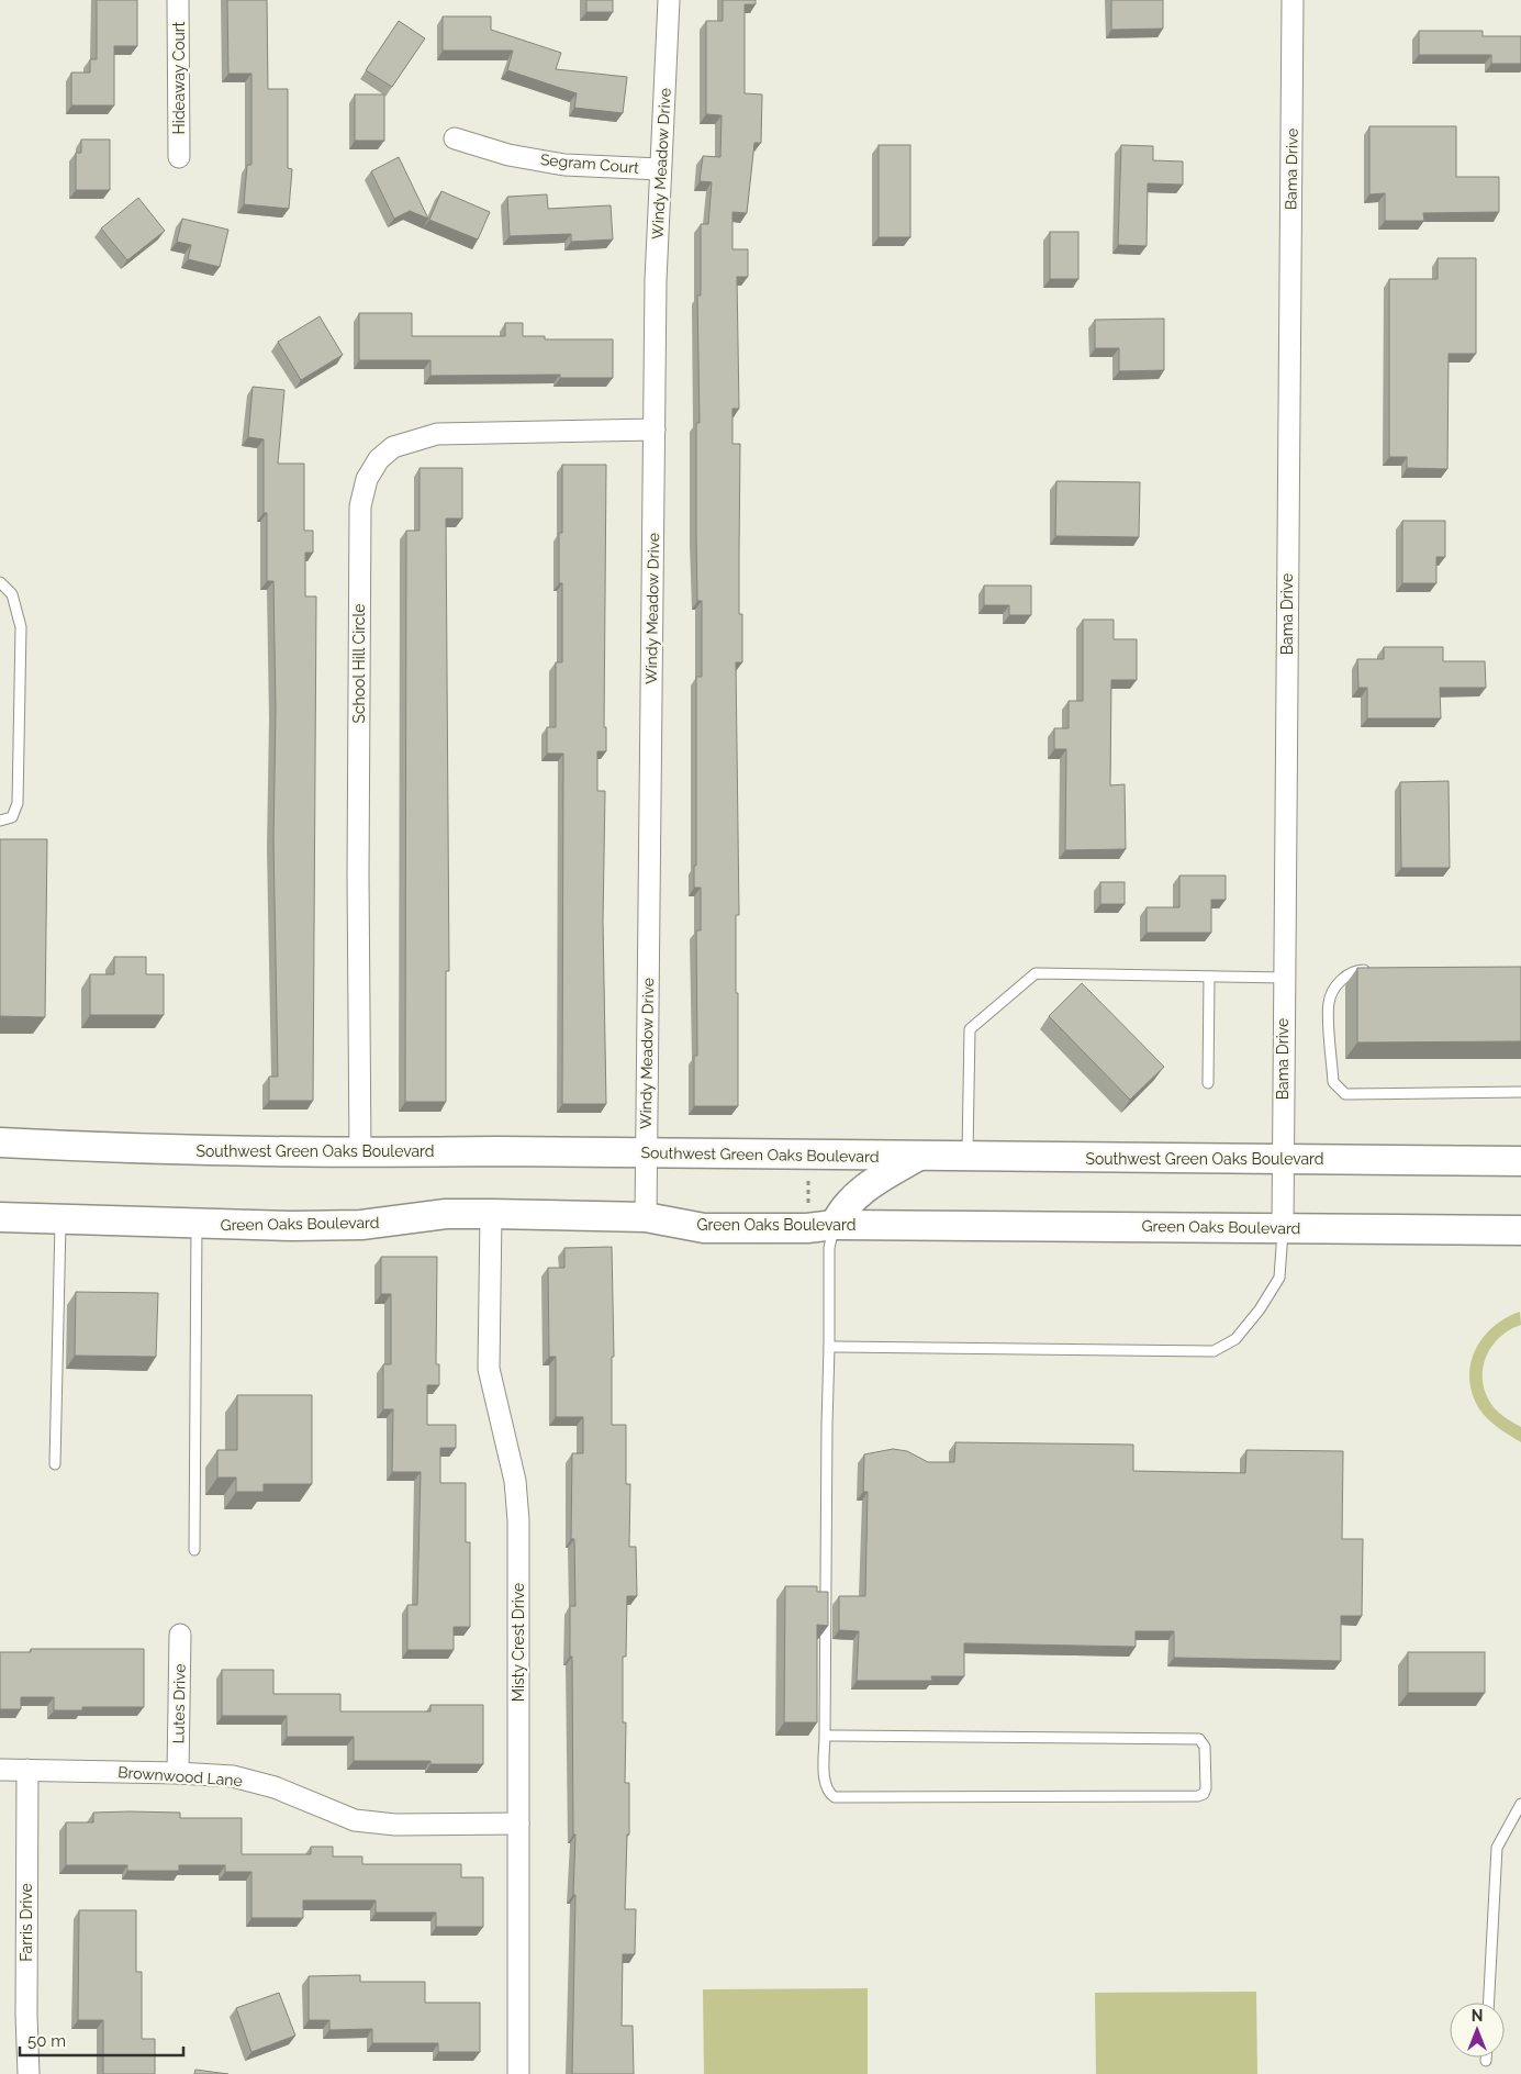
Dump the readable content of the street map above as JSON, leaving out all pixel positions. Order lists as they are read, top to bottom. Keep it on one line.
{"streets":{"main road":["Southwest Green Oaks Boulevard","Green Oaks Boulevard"],"street":["Hideaway Court","Segram Court","Windy Meadow Drive","Bama Drive","School Hill Circle","Misty Crest Drive","Lutes Drive","Brownwood Lane","Farris Drive"]},"crossings":[["Segram Court","Windy Meadow Drive"],["Windy Meadow Drive","School Hill Circle"],["Windy Meadow Drive","Southwest Green Oaks Boulevard"],["Windy Meadow Drive","Green Oaks Boulevard"],["Bama Drive","Southwest Green Oaks Boulevard"],["Bama Drive","Green Oaks Boulevard"],["School Hill Circle","Southwest Green Oaks Boulevard"],["Green Oaks Boulevard","Misty Crest Drive"],["Misty Crest Drive","Brownwood Lane"],["Lutes Drive","Brownwood Lane"],["Brownwood Lane","Farris Drive"]],"scale_bar":"50 m","north":"top"}
